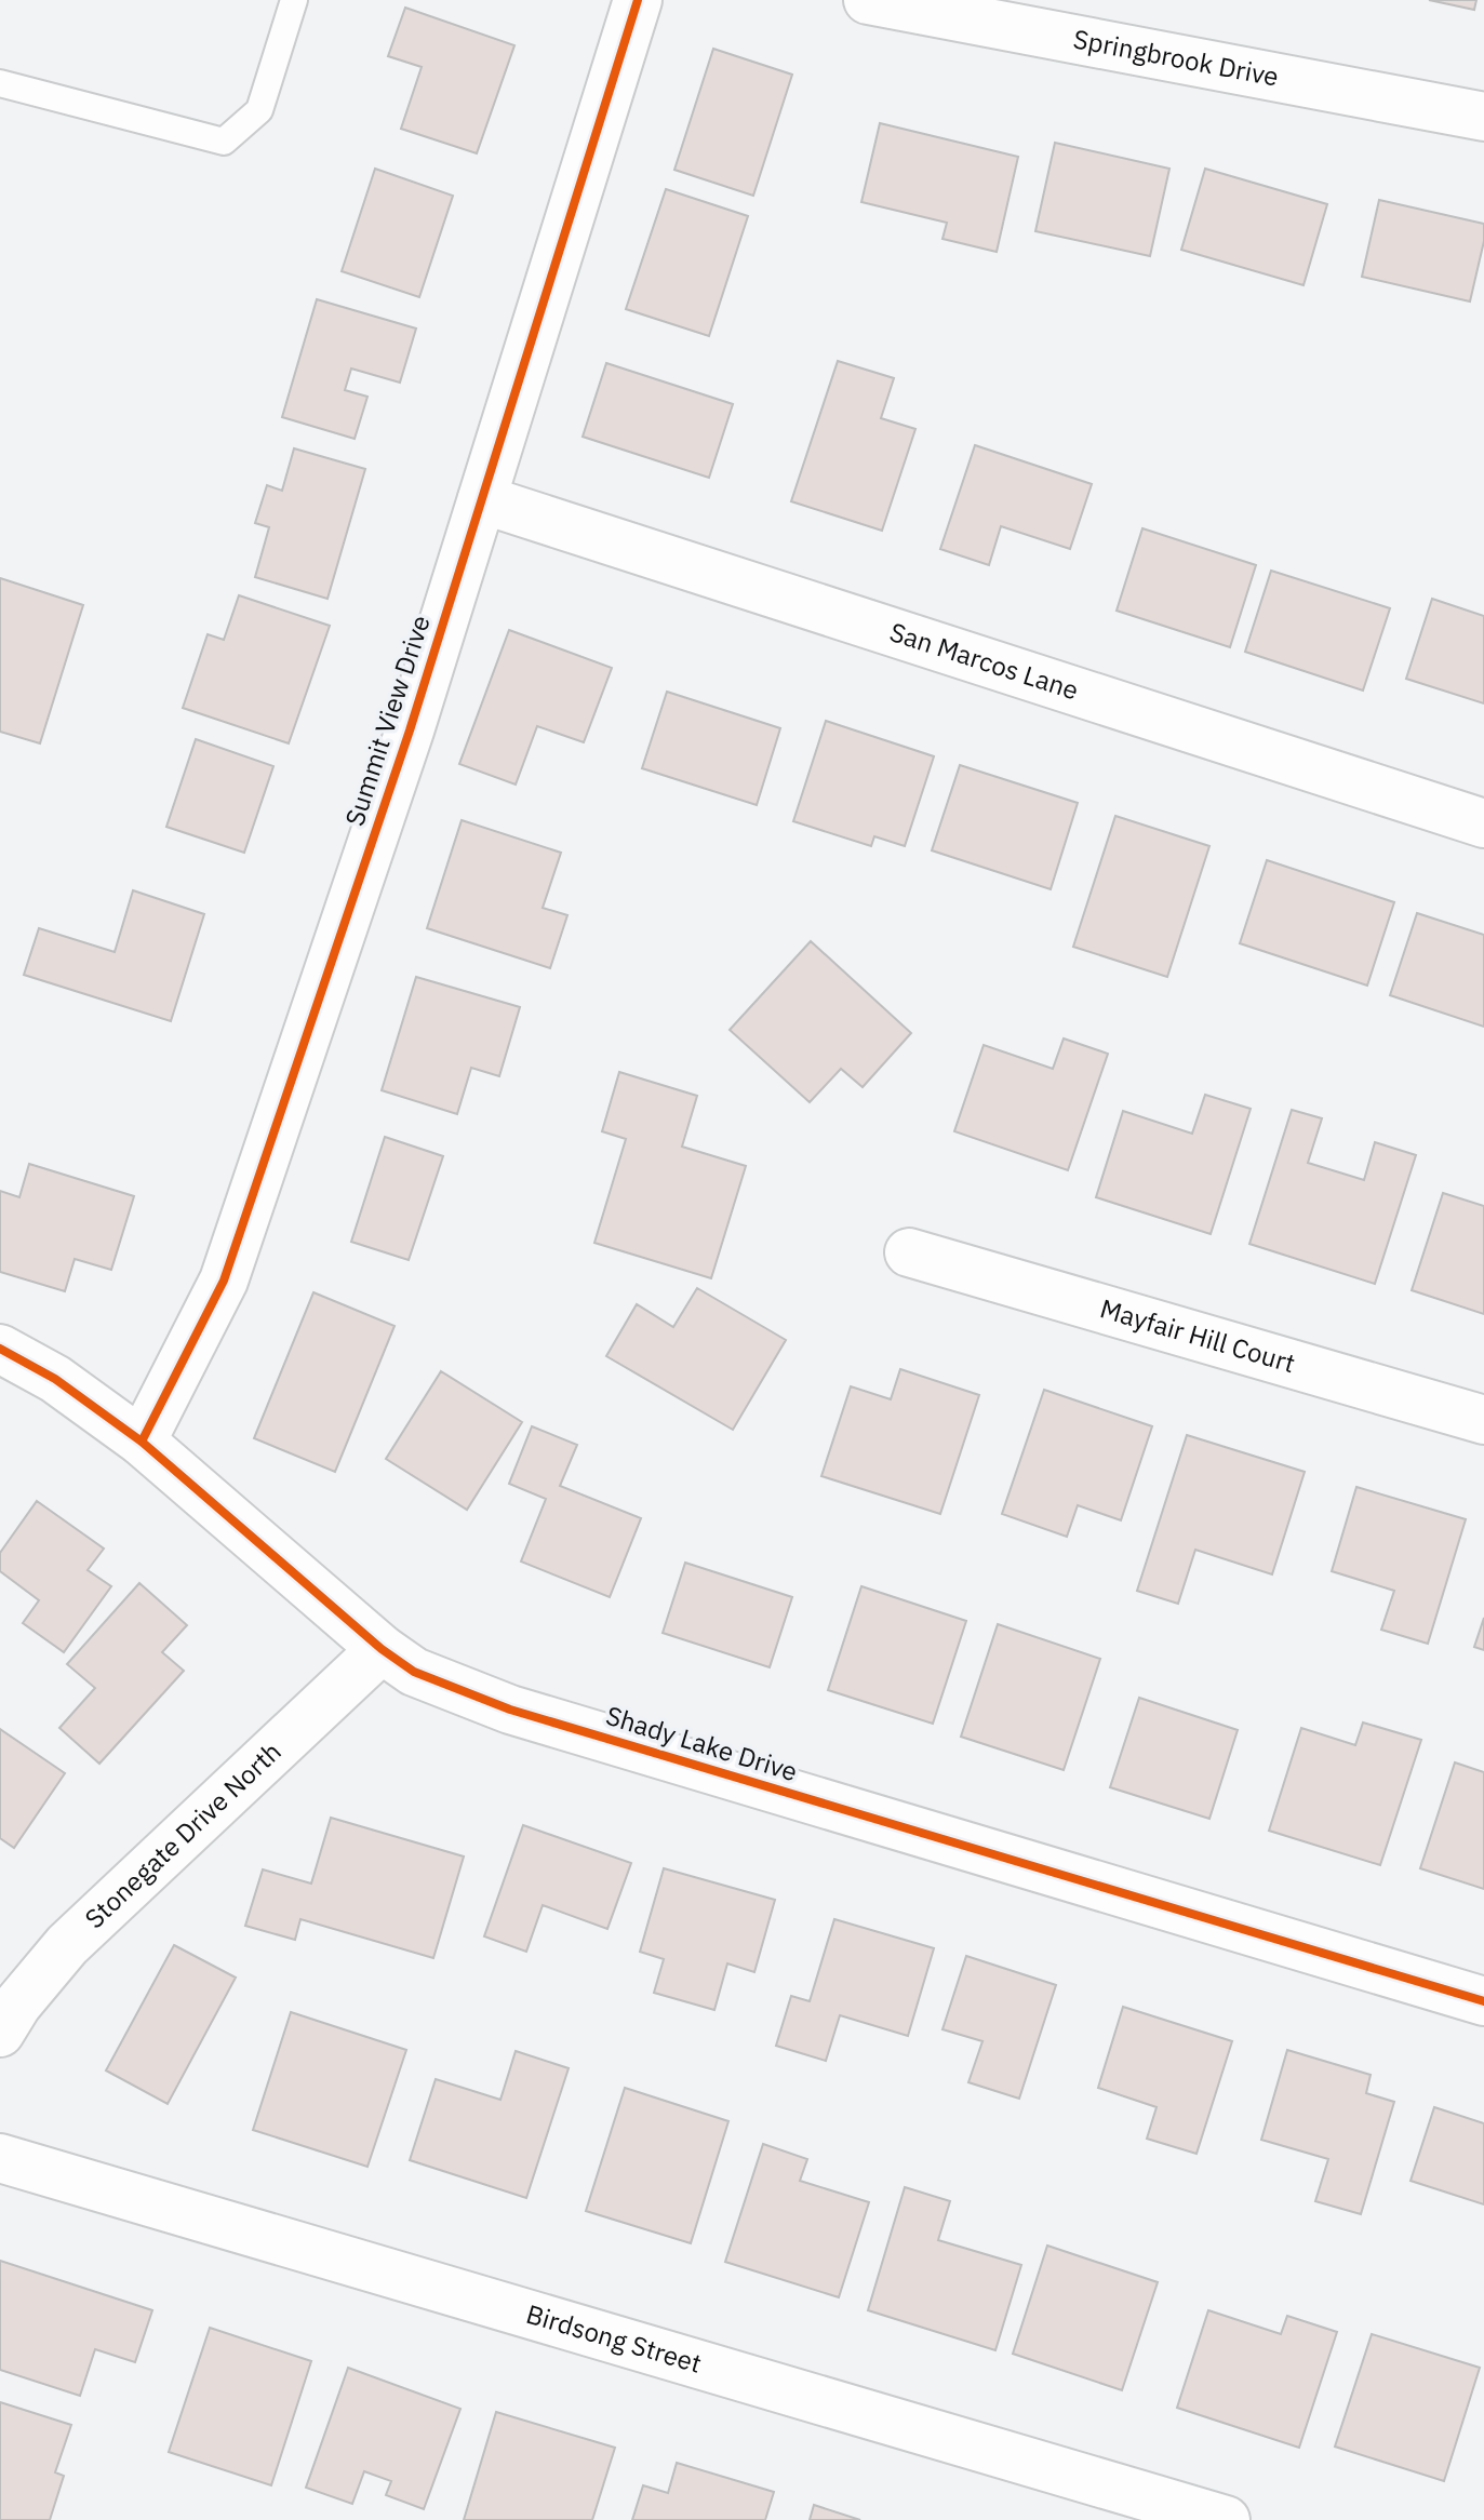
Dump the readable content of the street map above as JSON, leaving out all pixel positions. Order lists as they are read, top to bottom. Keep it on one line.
{"streets":{"street":["Springbrook Drive","San Marcos Lane","Summit View Drive","Mayfair Hill Court","Shady Lake Drive","Stonegate Drive North","Birdsong Street"]},"crossings":[["San Marcos Lane","Summit View Drive"],["Summit View Drive","Shady Lake Drive"],["Shady Lake Drive","Stonegate Drive North"]]}
